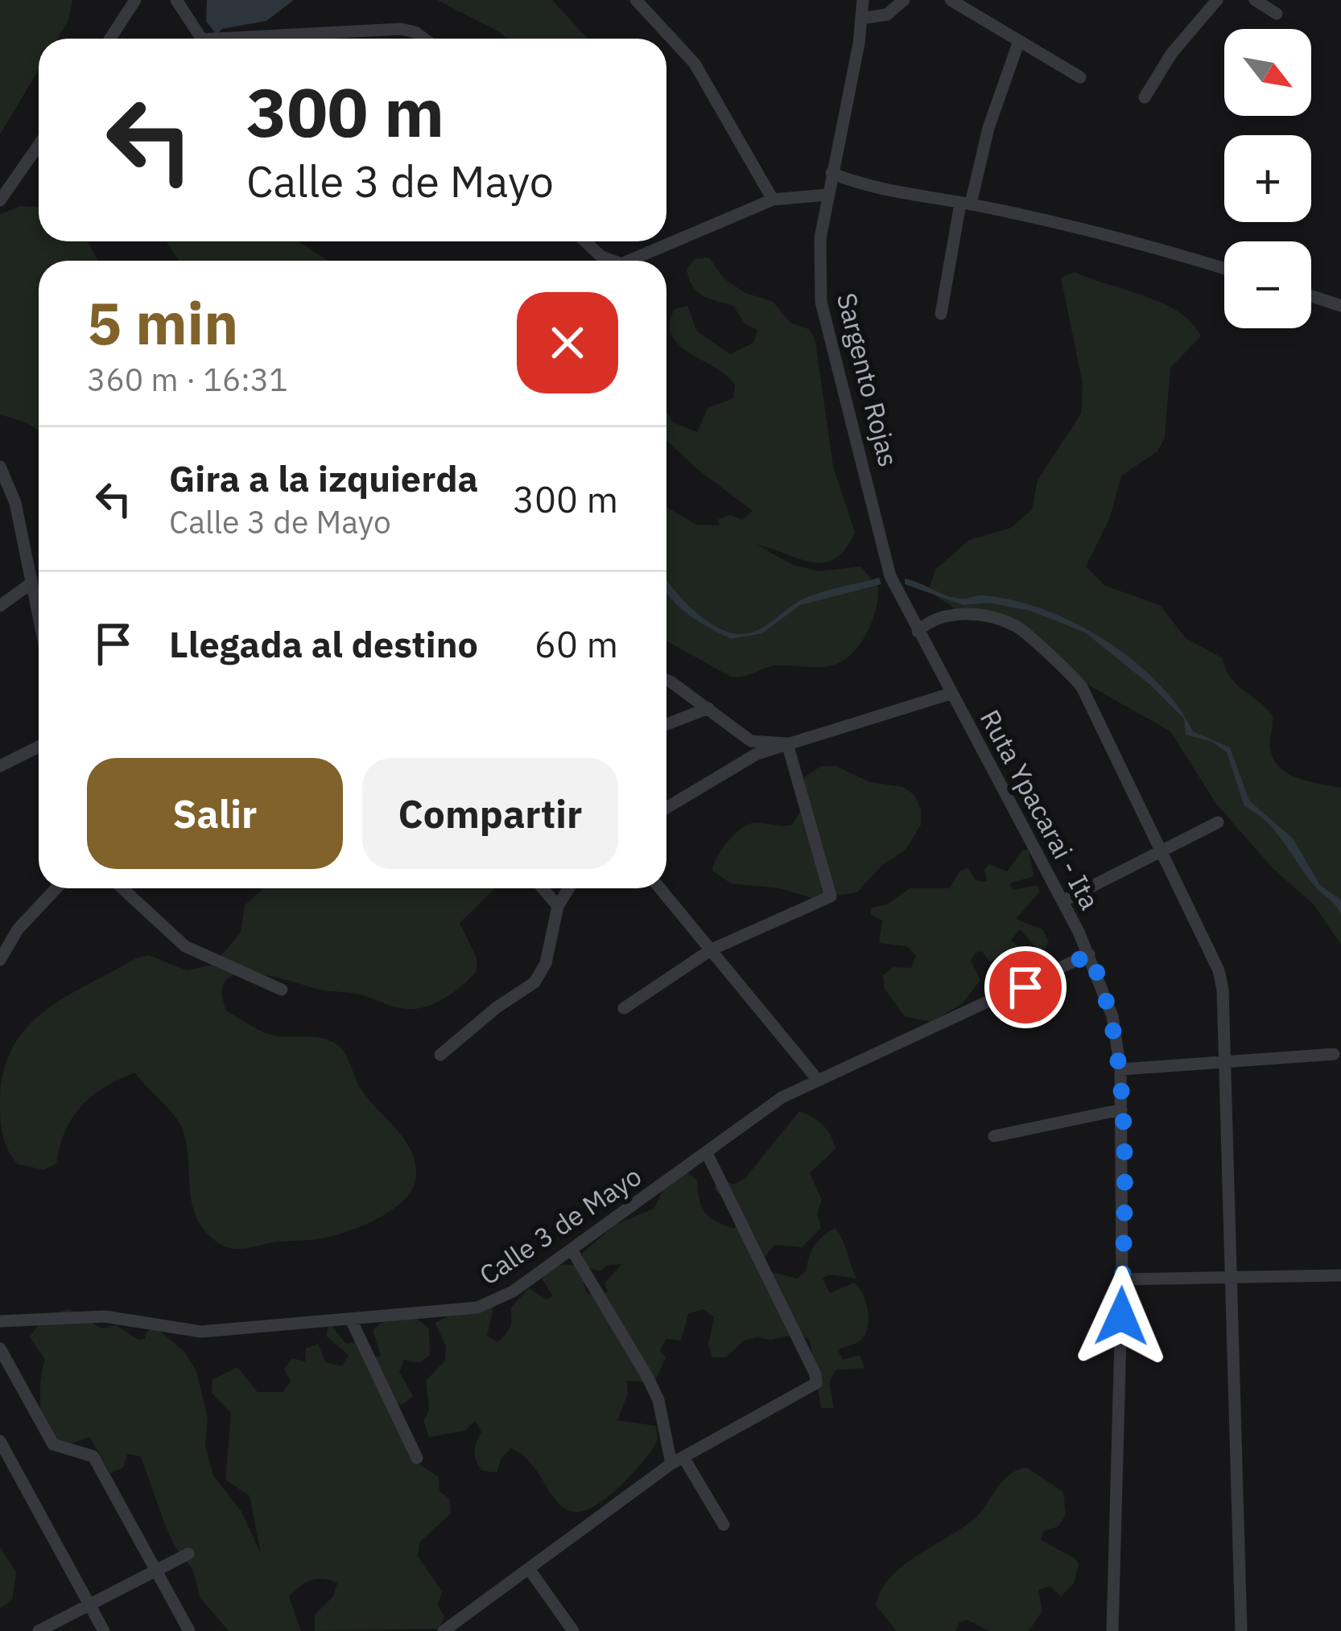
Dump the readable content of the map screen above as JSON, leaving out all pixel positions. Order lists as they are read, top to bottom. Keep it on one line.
{"streets":{"street":["Sargento Rojas","Ruta Ypacarai - Ita","Calle 3 de Mayo"]},"crossings":[["Sargento Rojas","Ruta Ypacarai - Ita"],["Ruta Ypacarai - Ita","Calle 3 de Mayo"]],"north":"bottom right","page":{"map_buttons":["+","−"],"turn":["300 m","Calle 3 de Mayo"],"heading":["5 min","360 m · 16:31"],"list":[{"name":"Gira a la izquierda","note":"Calle 3 de Mayo","value":"300 m"},{"name":"Llegada al destino","value":"60 m"}],"buttons":["Salir","Compartir"]}}
